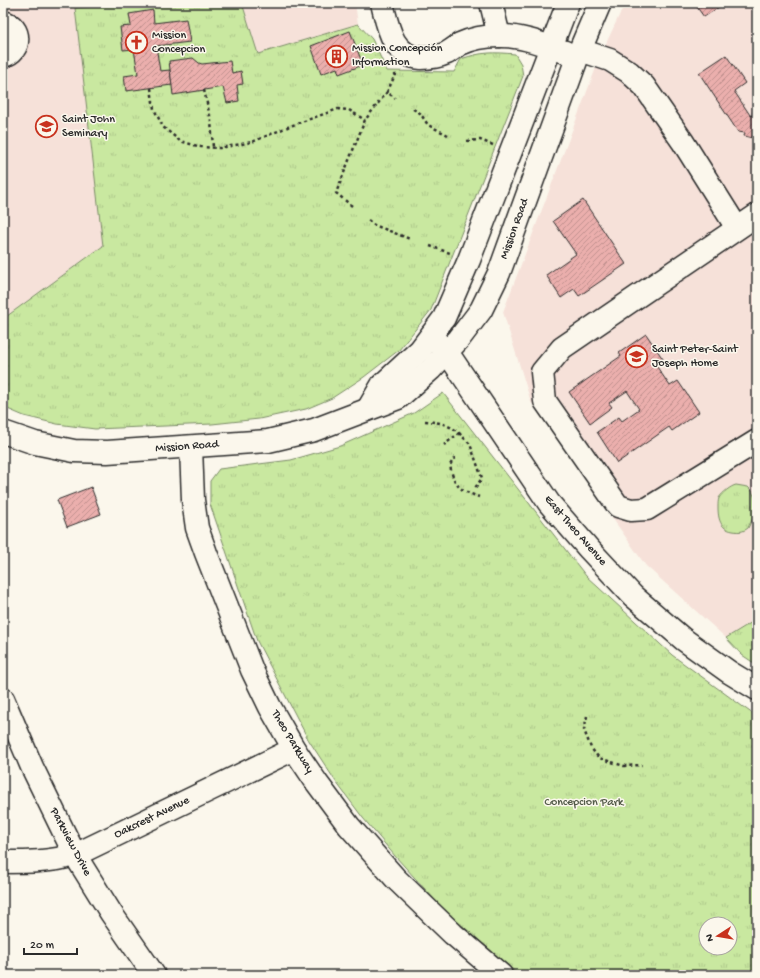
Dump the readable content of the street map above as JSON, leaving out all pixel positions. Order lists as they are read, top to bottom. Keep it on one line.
{"streets":{"street":["Mission Road","East Theo Avenue","Theo Parkway","Oakcrest Avenue","Parkview Drive"]},"crossings":[["Mission Road","East Theo Avenue"],["Mission Road","Theo Parkway"],["Theo Parkway","Oakcrest Avenue"],["Oakcrest Avenue","Parkview Drive"]],"parks":["Concepcion Park"],"places":{"church":["Mission Concepcion"],"building":["Mission Concepción Information"],"school or university":["Saint John Seminary","Saint Peter-Saint Joseph Home"]},"scale_bar":"20 m","north":"left"}
